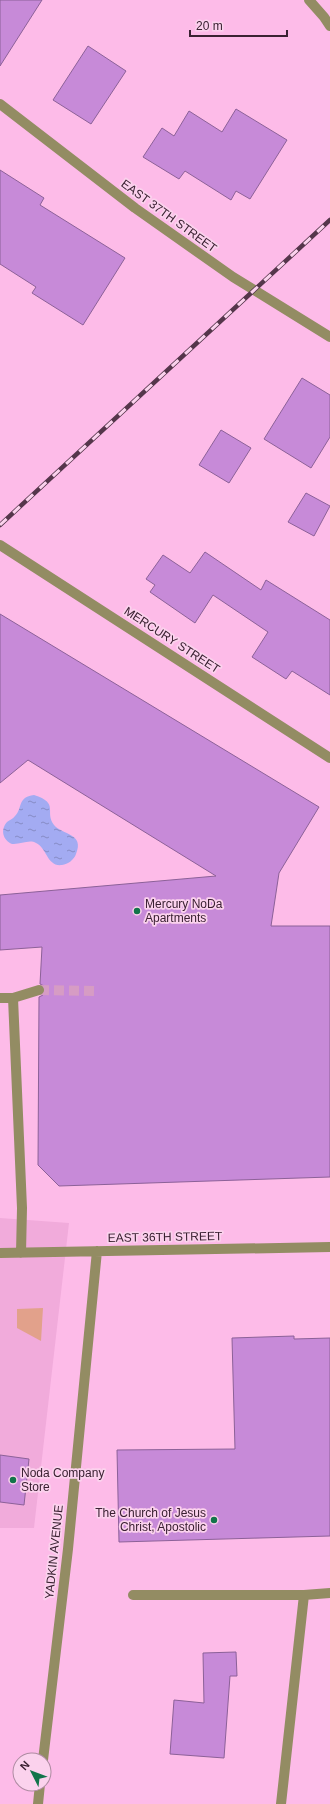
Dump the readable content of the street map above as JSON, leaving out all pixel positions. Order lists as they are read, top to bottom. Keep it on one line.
{"streets":{"street":["EAST 37TH STREET","MERCURY STREET","EAST 36TH STREET","YADKIN AVENUE"]},"crossings":[["EAST 36TH STREET","YADKIN AVENUE"]],"places":["Mercury NoDa Apartments","Noda Company Store","The Church of Jesus Christ, Apostolic"],"scale_bar":"20 m","north":"top left"}
